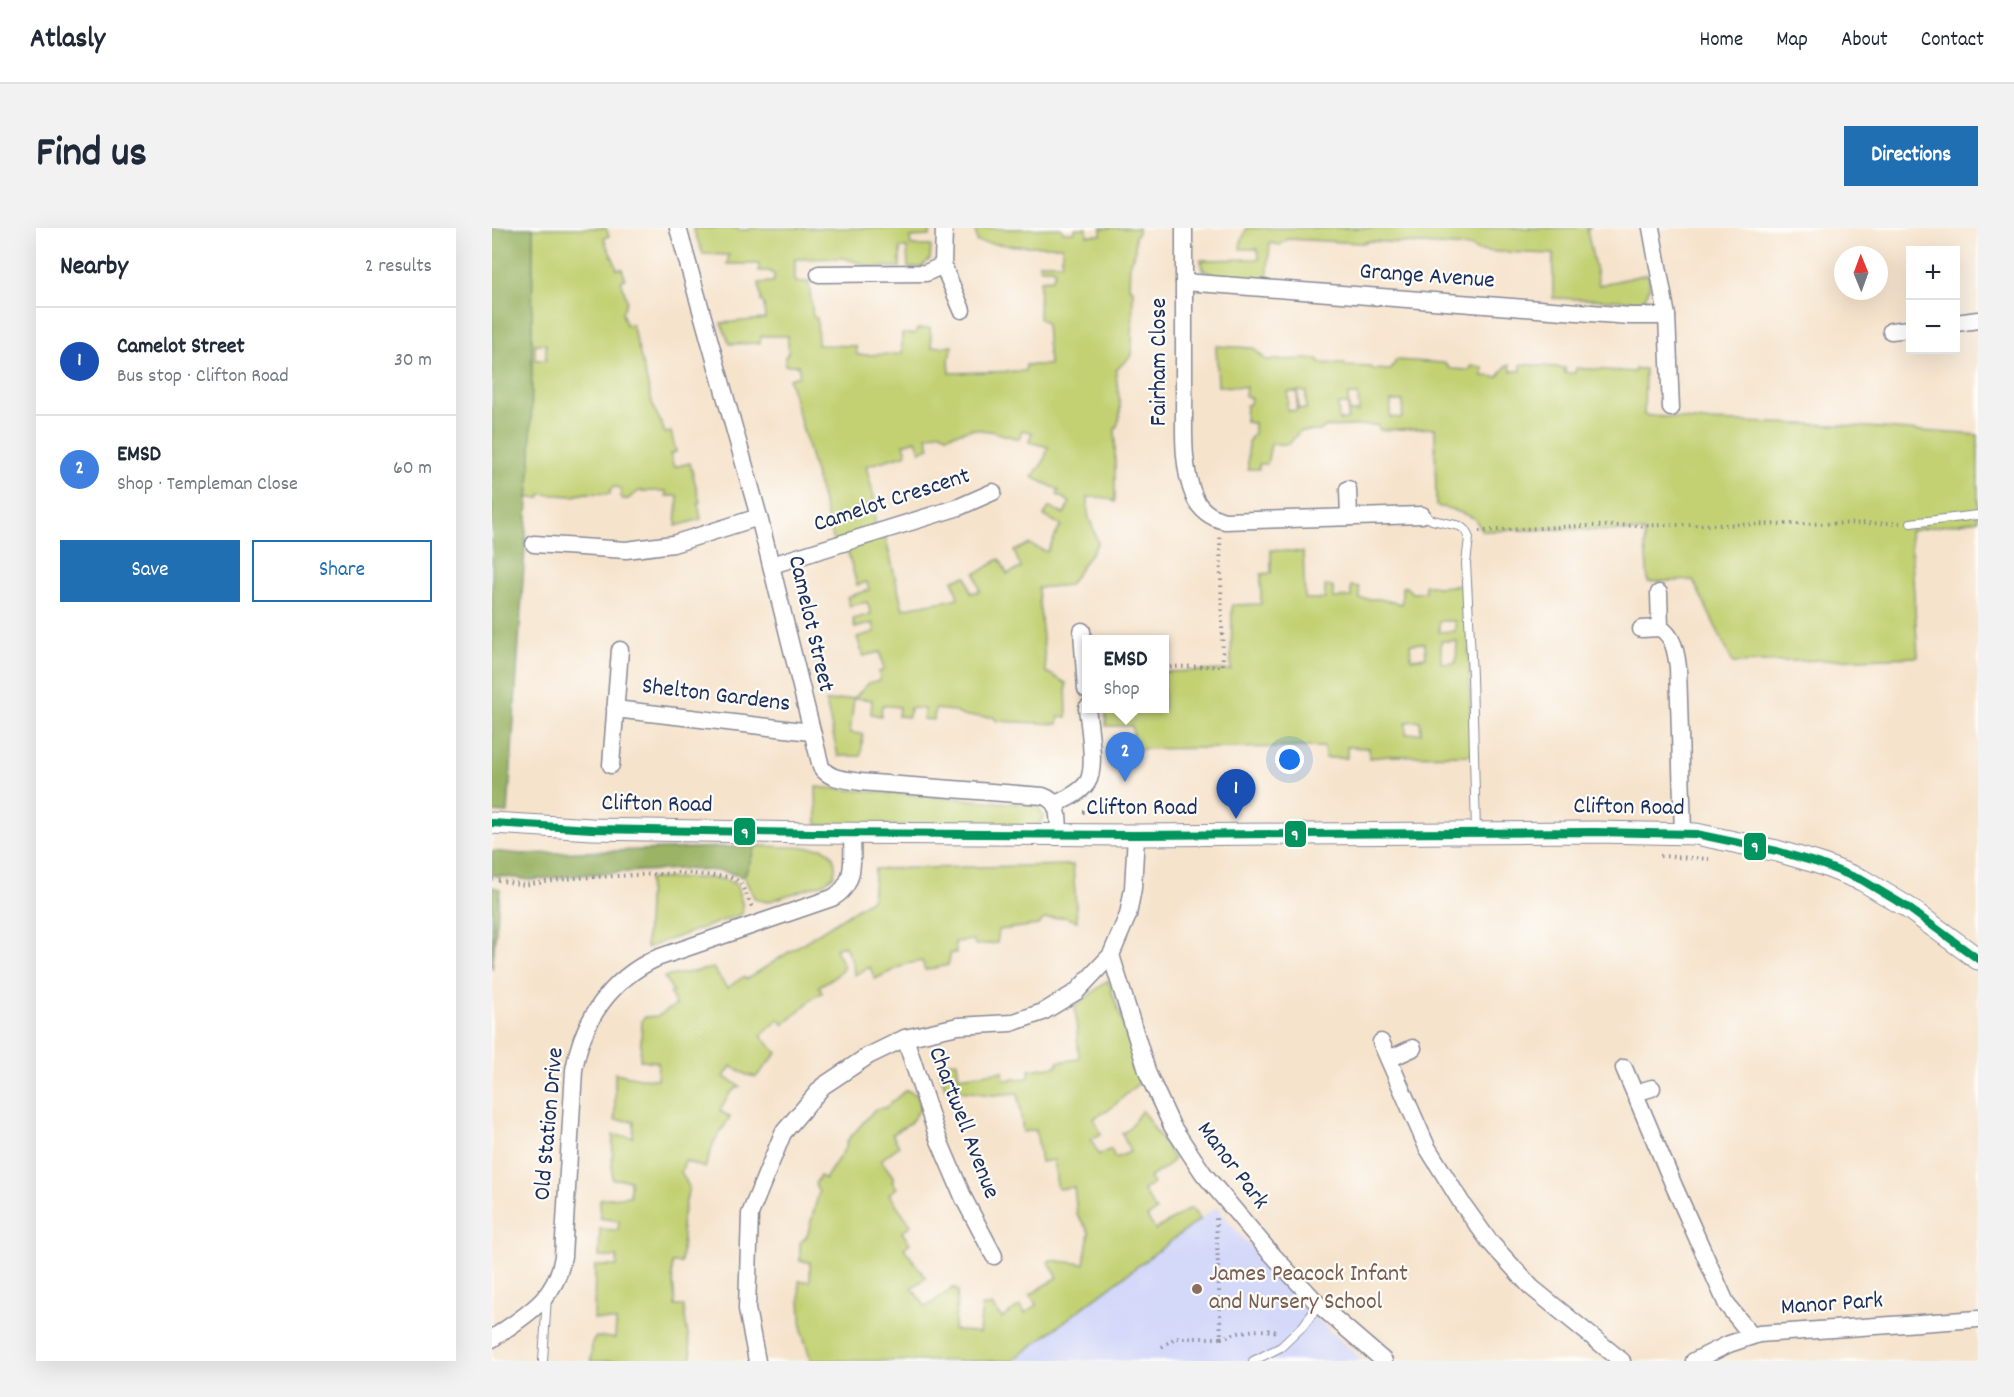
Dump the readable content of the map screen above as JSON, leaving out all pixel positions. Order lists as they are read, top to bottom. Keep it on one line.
{"streets":{"street":["Grange Avenue","Fairham Close","Camelot Crescent","Camelot Street","Shelton Gardens","Clifton Road","Chartwell Avenue","Old Station Drive","Manor Park"]},"crossings":[["Grange Avenue","Fairham Close"],["Camelot Crescent","Camelot Street"],["Camelot Street","Shelton Gardens"],["Clifton Road","Old Station Drive"]],"places":["James Peacock Infant and Nursery School"],"lines":["transit line 9"],"north":"top","page":{"header":"Atlasly","nav":["Home","Map","About","Contact"],"title":"Find us","buttons":["Directions",["Save","Share"]],"heading":["Nearby","2 results"],"map_buttons":["+","−"],"list":[{"mark":"1","name":"Camelot Street","note":"Bus stop · Clifton Road","value":"30 m"},{"mark":"2","name":"EMSD","note":"Shop · Templeman Close","value":"60 m"}],"popup":["EMSD","Shop"],"pins":["2","1"]}}
